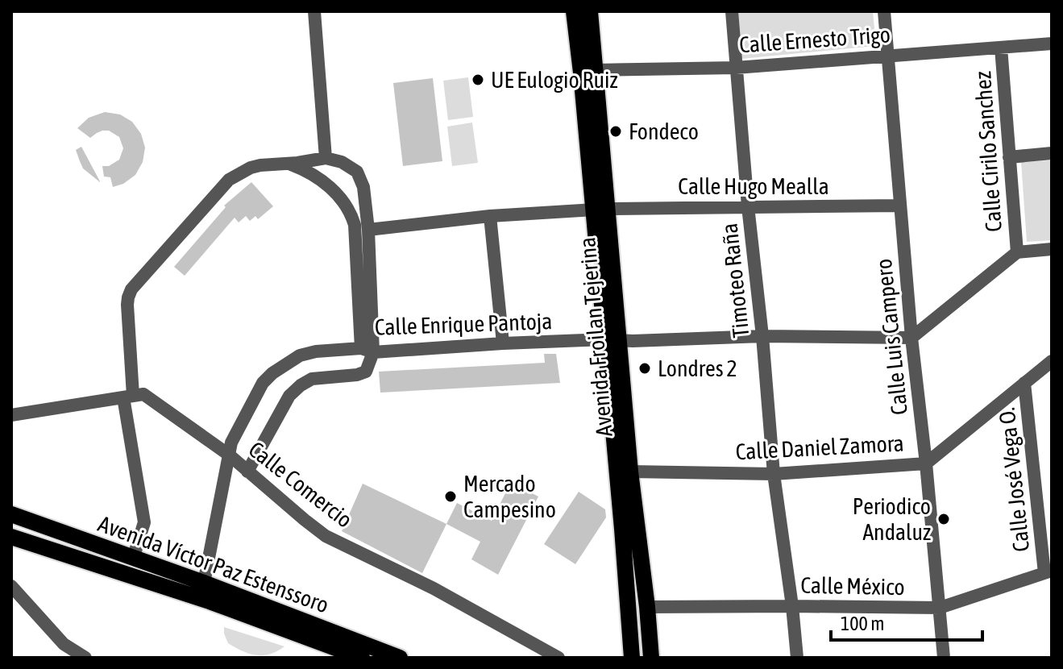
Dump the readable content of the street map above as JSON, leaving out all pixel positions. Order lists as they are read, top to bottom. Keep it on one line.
{"streets":{"main road":["Avenida Froilan Tejerina","Avenida Víctor Paz Estenssoro"],"street":["Calle Ernesto Trigo","Calle Cirilo Sanchez","Calle Hugo Mealla","Timoteo Raña","Calle Enrique Pantoja","Calle Luis Campero","Calle Daniel Zamora","Calle José Vega O.","Calle Comercio","Calle México"]},"crossings":[["Calle Ernesto Trigo","Calle Cirilo Sanchez"],["Calle Ernesto Trigo","Timoteo Raña"],["Calle Ernesto Trigo","Avenida Froilan Tejerina"],["Calle Ernesto Trigo","Calle Luis Campero"],["Calle Hugo Mealla","Timoteo Raña"],["Calle Hugo Mealla","Avenida Froilan Tejerina"],["Calle Hugo Mealla","Calle Luis Campero"],["Timoteo Raña","Calle Enrique Pantoja"],["Timoteo Raña","Calle Daniel Zamora"],["Timoteo Raña","Calle México"],["Calle Enrique Pantoja","Avenida Froilan Tejerina"],["Calle Enrique Pantoja","Calle Luis Campero"],["Calle Enrique Pantoja","Calle Comercio"],["Calle Enrique Pantoja","Avenida Víctor Paz Estenssoro"],["Avenida Froilan Tejerina","Calle Daniel Zamora"],["Avenida Froilan Tejerina","Calle México"],["Calle Luis Campero","Calle Daniel Zamora"],["Calle Luis Campero","Calle México"],["Calle Daniel Zamora","Calle José Vega O."],["Calle José Vega O.","Calle México"]],"places":["UE Eulogio Ruiz","Fondeco","Londres 2","Mercado Campesino","Periodico Andaluz"],"scale_bar":"100 m"}
